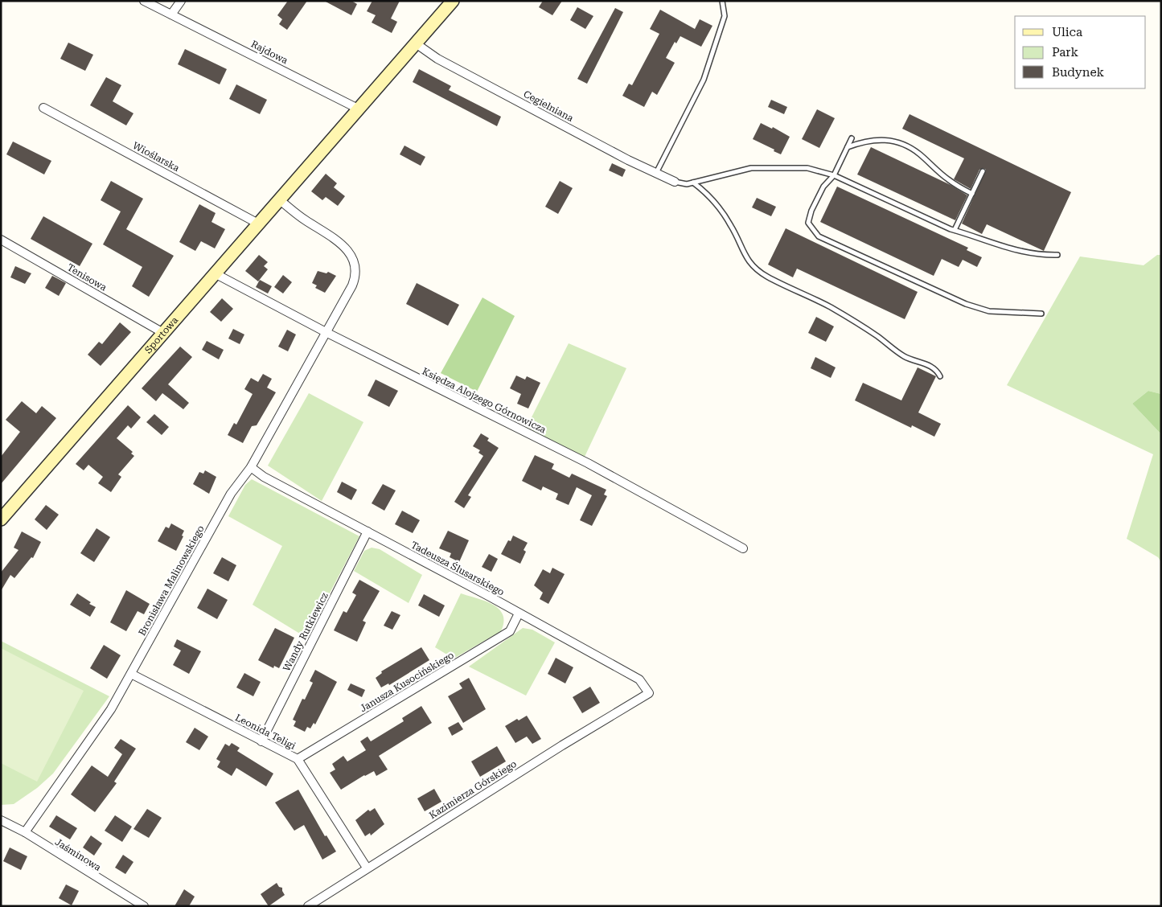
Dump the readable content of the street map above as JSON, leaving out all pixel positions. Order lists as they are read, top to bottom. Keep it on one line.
{"streets":{"street":["Rajdowa","Cegielniana","Wioślarska","Tenisowa","Sportowa","Księdza Alojzego Górnowicza","Tadeusza Ślusarskiego","Bronisława Malinowskiego","Wandy Rutkiewicz","Janusza Kusocińskiego","Leonida Teligi","Kazimierza Górskiego","Jaśminowa"]},"crossings":[["Rajdowa","Sportowa"],["Cegielniana","Sportowa"],["Wioślarska","Sportowa"],["Tenisowa","Sportowa"],["Sportowa","Księdza Alojzego Górnowicza"],["Sportowa","Bronisława Malinowskiego"],["Księdza Alojzego Górnowicza","Bronisława Malinowskiego"],["Tadeusza Ślusarskiego","Bronisława Malinowskiego"],["Tadeusza Ślusarskiego","Wandy Rutkiewicz"],["Tadeusza Ślusarskiego","Janusza Kusocińskiego"],["Tadeusza Ślusarskiego","Kazimierza Górskiego"],["Bronisława Malinowskiego","Leonida Teligi"],["Bronisława Malinowskiego","Jaśminowa"],["Wandy Rutkiewicz","Leonida Teligi"],["Janusza Kusocińskiego","Leonida Teligi"],["Leonida Teligi","Kazimierza Górskiego"]],"legend":["Ulica","Park","Budynek"]}
